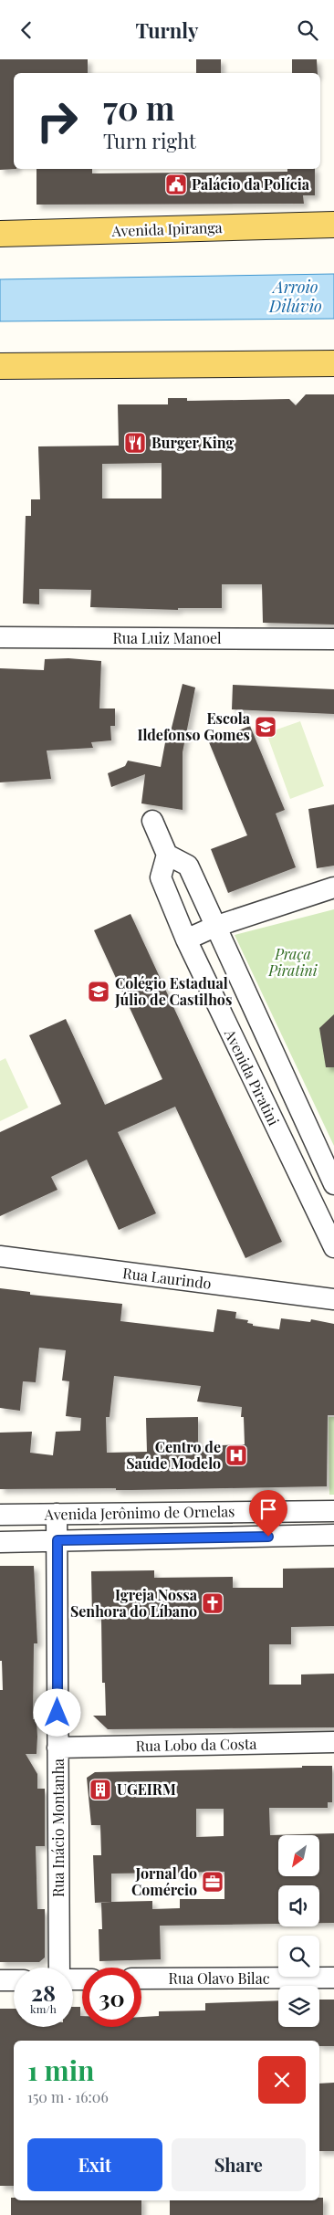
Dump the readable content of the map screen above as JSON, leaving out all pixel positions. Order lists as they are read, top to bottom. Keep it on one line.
{"streets":{"main road":["Avenida Ipiranga"],"street":["Rua Luiz Manoel","Avenida Piratini","Rua Laurindo","Avenida Jerônimo de Ornelas","Rua Lobo da Costa","Rua Inácio Montanha","Rua Olavo Bilac"]},"crossings":[["Avenida Jerônimo de Ornelas","Rua Inácio Montanha"],["Rua Lobo da Costa","Rua Inácio Montanha"]],"water":["Arroio Dilúvio"],"parks":["Praça Piratini"],"places":{"public building":["Palácio da Polícia"],"restaurant":["Burger King"],"school or university":["Escola Ildefonso Gomes","Colégio Estadual Júlio de Castilhos"],"hospital":["Centro de Saúde Modelo"],"church":["Igreja Nossa Senhora do Líbano"],"building":["UGEIRM"],"office":["Jornal do Comércio"]},"north":"bottom left","page":{"header":"Turnly","turn":["70 m","Turn right"],"speed":"28 km/h","limit":"30","heading":["1 min","150 m · 16:06"],"buttons":["Exit","Share"]}}
